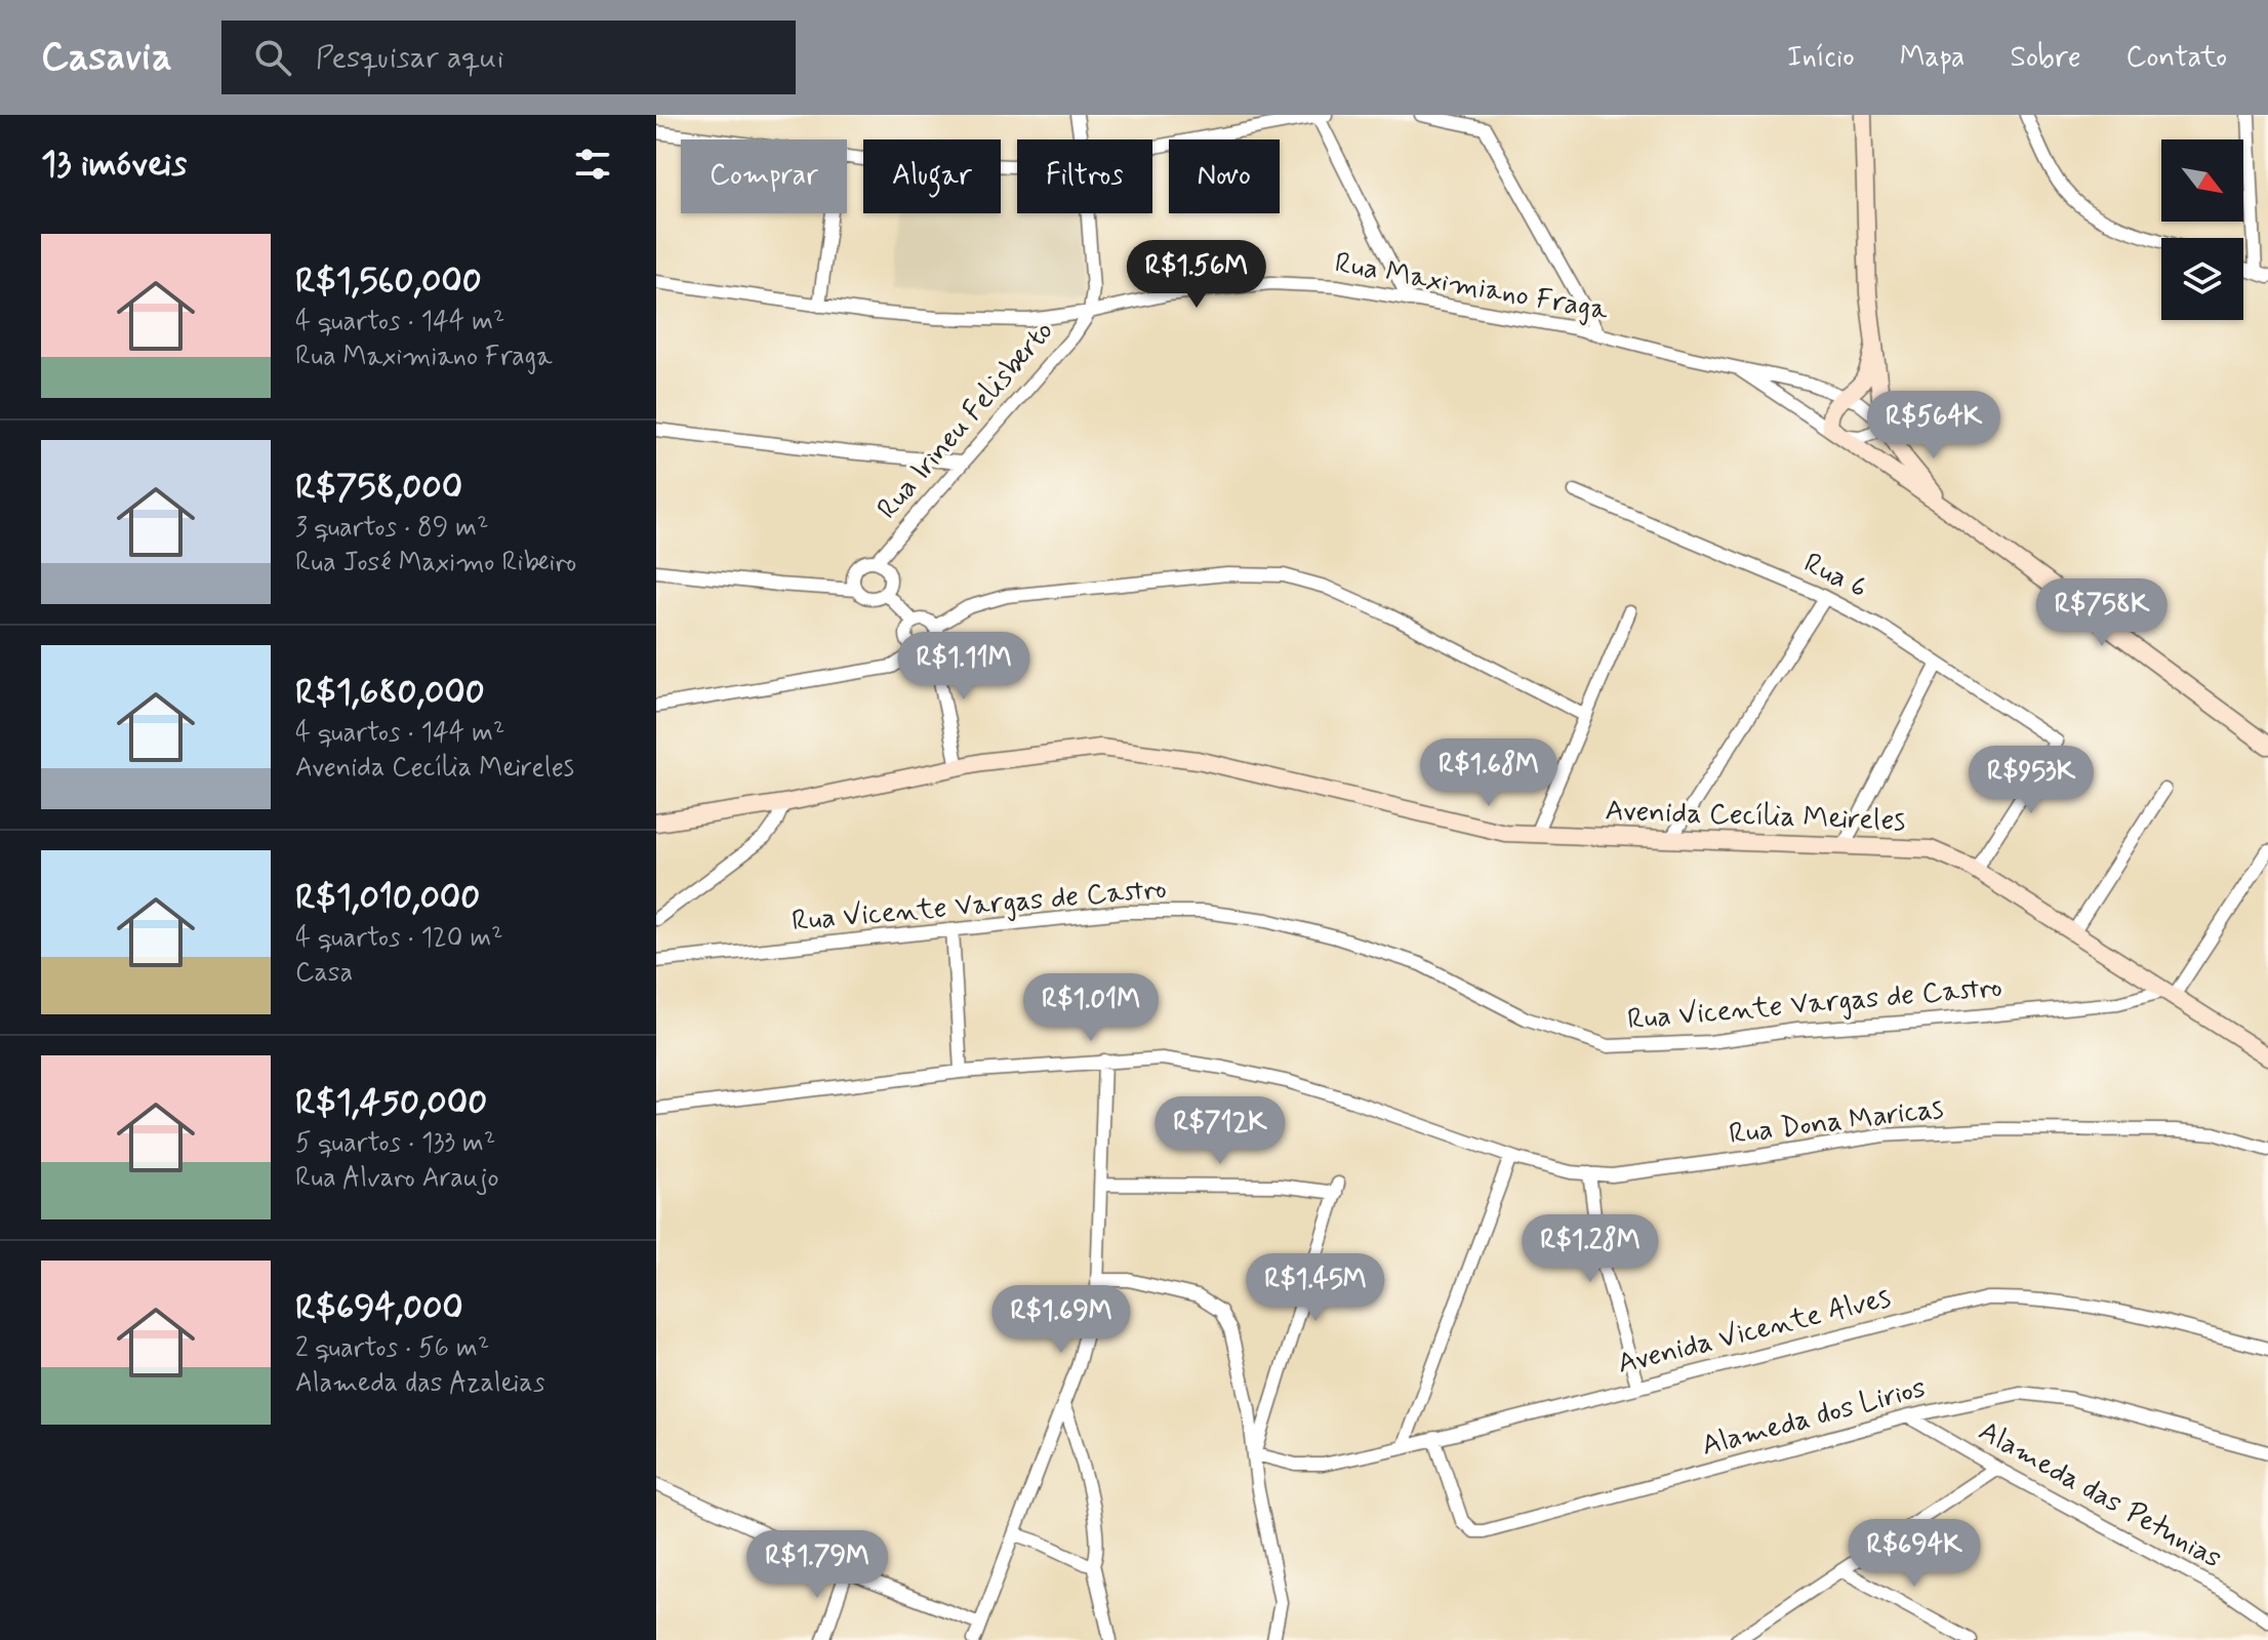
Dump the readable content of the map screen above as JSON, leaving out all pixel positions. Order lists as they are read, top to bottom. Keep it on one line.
{"streets":{"street":["Rua Maximiano Fraga","Rua Irineu Felisberto","Rua 6","Avenida Cecília Meireles","Rua Vicente Vargas de Castro","Rua Dona Maricas","Avenida Vicente Alves","Alameda dos Lirios","Alameda das Petunias"]},"crossings":[["Rua Maximiano Fraga","Rua Irineu Felisberto"],["Rua 6","Avenida Cecília Meireles"],["Avenida Cecília Meireles","Rua Vicente Vargas de Castro"],["Avenida Vicente Alves","Alameda dos Lirios"],["Alameda dos Lirios","Alameda das Petunias"]],"north":"bottom right","page":{"header":"Casavia","search":"Pesquisar aqui","nav":["Início","Mapa","Sobre","Contato"],"heading":"13 imóveis","chip":["Comprar","Alugar","Filtros","Novo"],"list":[{"name":"R$1,560,000","note":"4 quartos · 144 m² · Rua Maximiano Fraga"},{"name":"R$758,000","note":"3 quartos · 89 m² · Rua José Maximo Ribeiro"},{"name":"R$1,680,000","note":"4 quartos · 144 m² · Avenida Cecília Meireles"},{"name":"R$1,010,000","note":"4 quartos · 120 m² · Casa"},{"name":"R$1,450,000","note":"5 quartos · 133 m² · Rua Alvaro Araujo"},{"name":"R$694,000","note":"2 quartos · 56 m² · Alameda das Azaleias"}],"price":["R$1.56M","R$564K","R$758K","R$1.11M","R$1.68M","R$953K","R$1.01M","R$712K","R$1.28M","R$1.45M","R$1.69M","R$694K","R$1.79M"]}}
